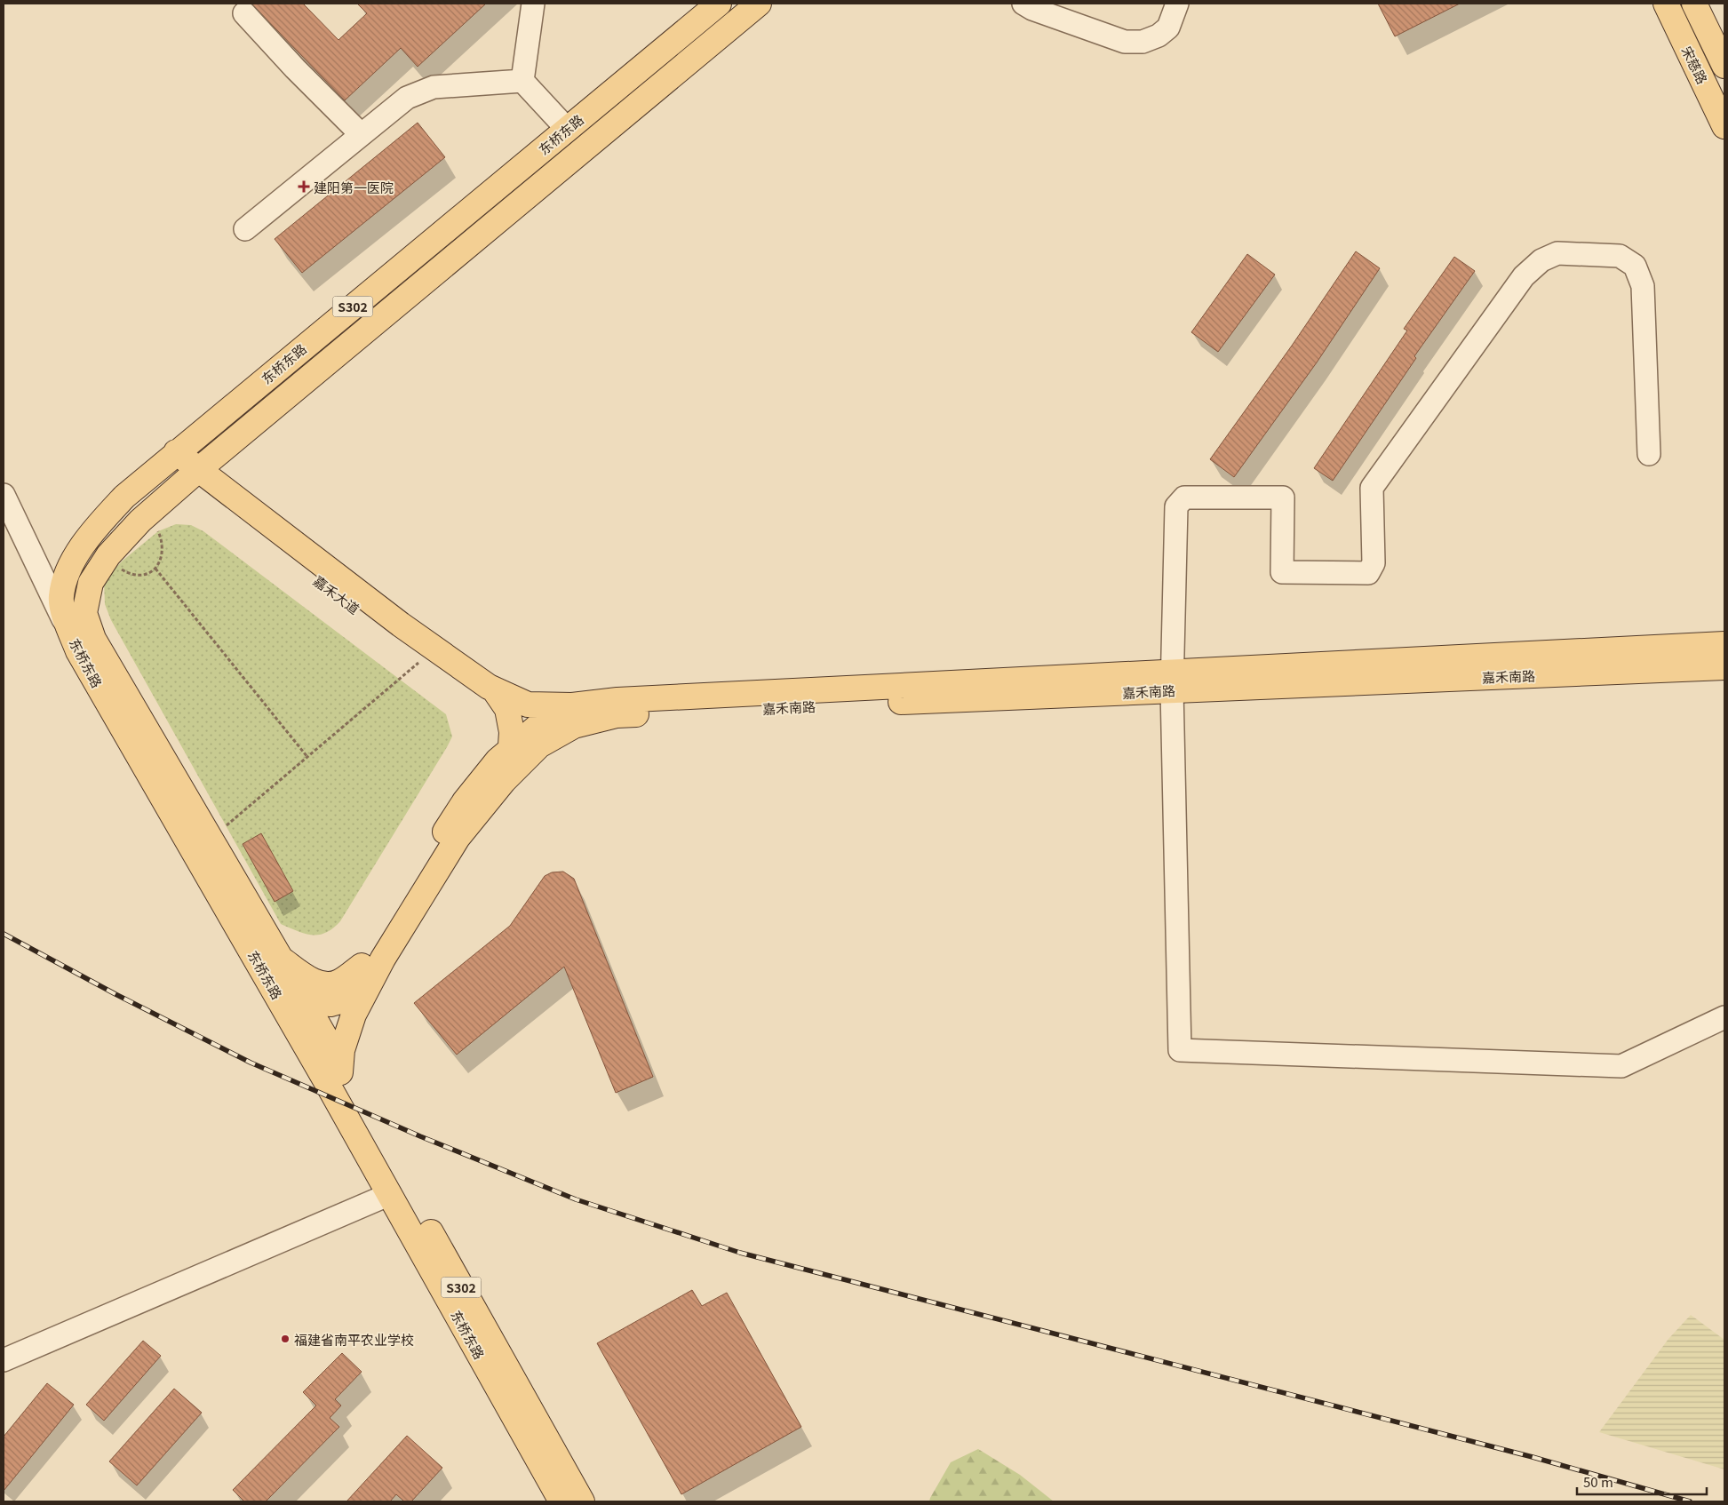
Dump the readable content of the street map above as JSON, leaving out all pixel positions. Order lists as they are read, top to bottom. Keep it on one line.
{"streets":{"main road":["宋慈路","东桥东路","S302","嘉禾大道","嘉禾南路"]},"crossings":[["东桥东路","嘉禾大道"]],"places":{"health":["建阳第一医院"],"other":["福建省南平农业学校"]},"scale_bar":"50 m"}
